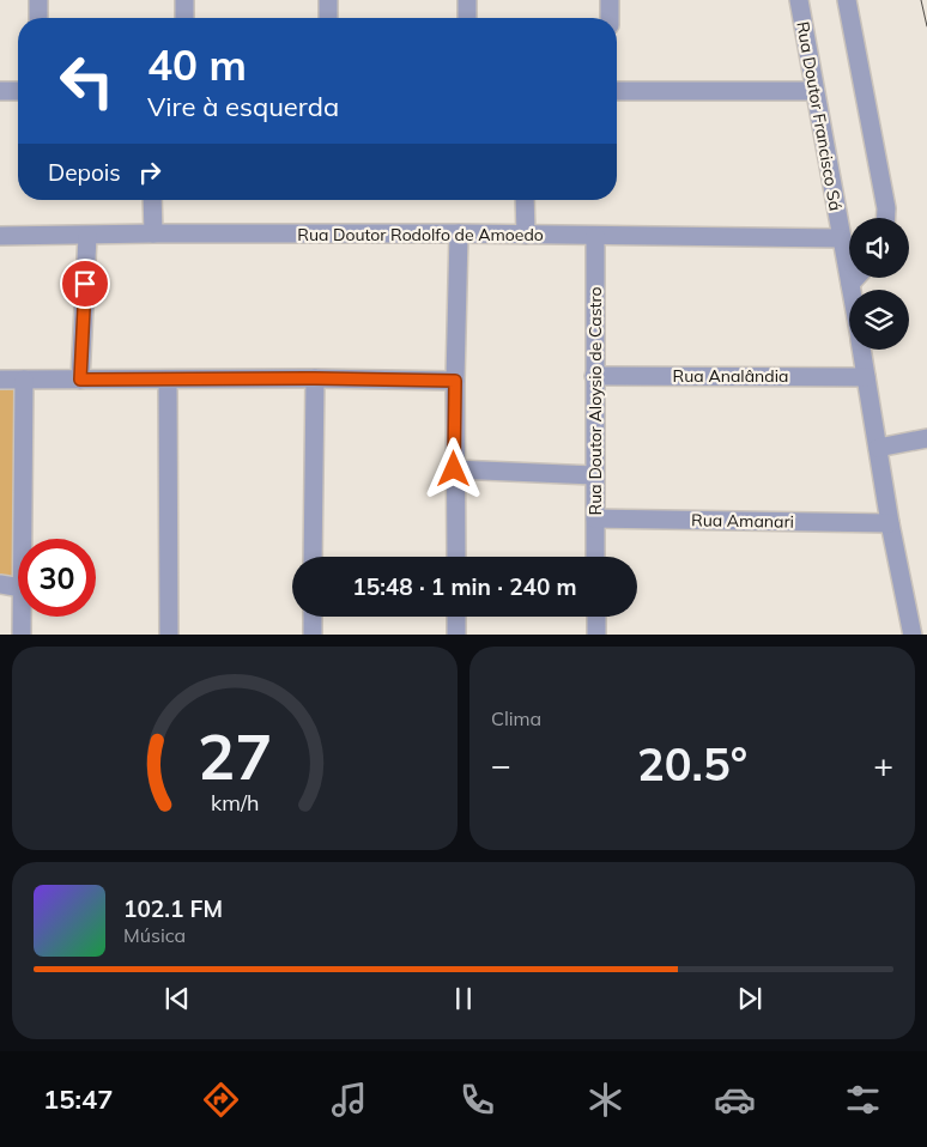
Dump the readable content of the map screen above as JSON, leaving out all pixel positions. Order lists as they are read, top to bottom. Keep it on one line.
{"streets":{"street":["Rua Doutor Francisco Sá","Rua Doutor Rodolfo de Amoedo","Rua Analândia","Rua Doutor Aloysio de Castro","Rua Amanari"]},"crossings":[["Rua Doutor Francisco Sá","Rua Doutor Rodolfo de Amoedo"],["Rua Doutor Francisco Sá","Rua Analândia"],["Rua Doutor Francisco Sá","Rua Amanari"],["Rua Doutor Rodolfo de Amoedo","Rua Doutor Aloysio de Castro"],["Rua Analândia","Rua Doutor Aloysio de Castro"],["Rua Doutor Aloysio de Castro","Rua Amanari"]],"page":{"turn":["40 m","Vire à esquerda"],"then":"Depois","limit":"30","trip":"15:48 · 1 min · 240 m","tile":"Clima","heat":["−","20.5°","+"],"song":["102.1 FM","Música"],"tabs":"15:47","gauge":["27","km/h"]}}
